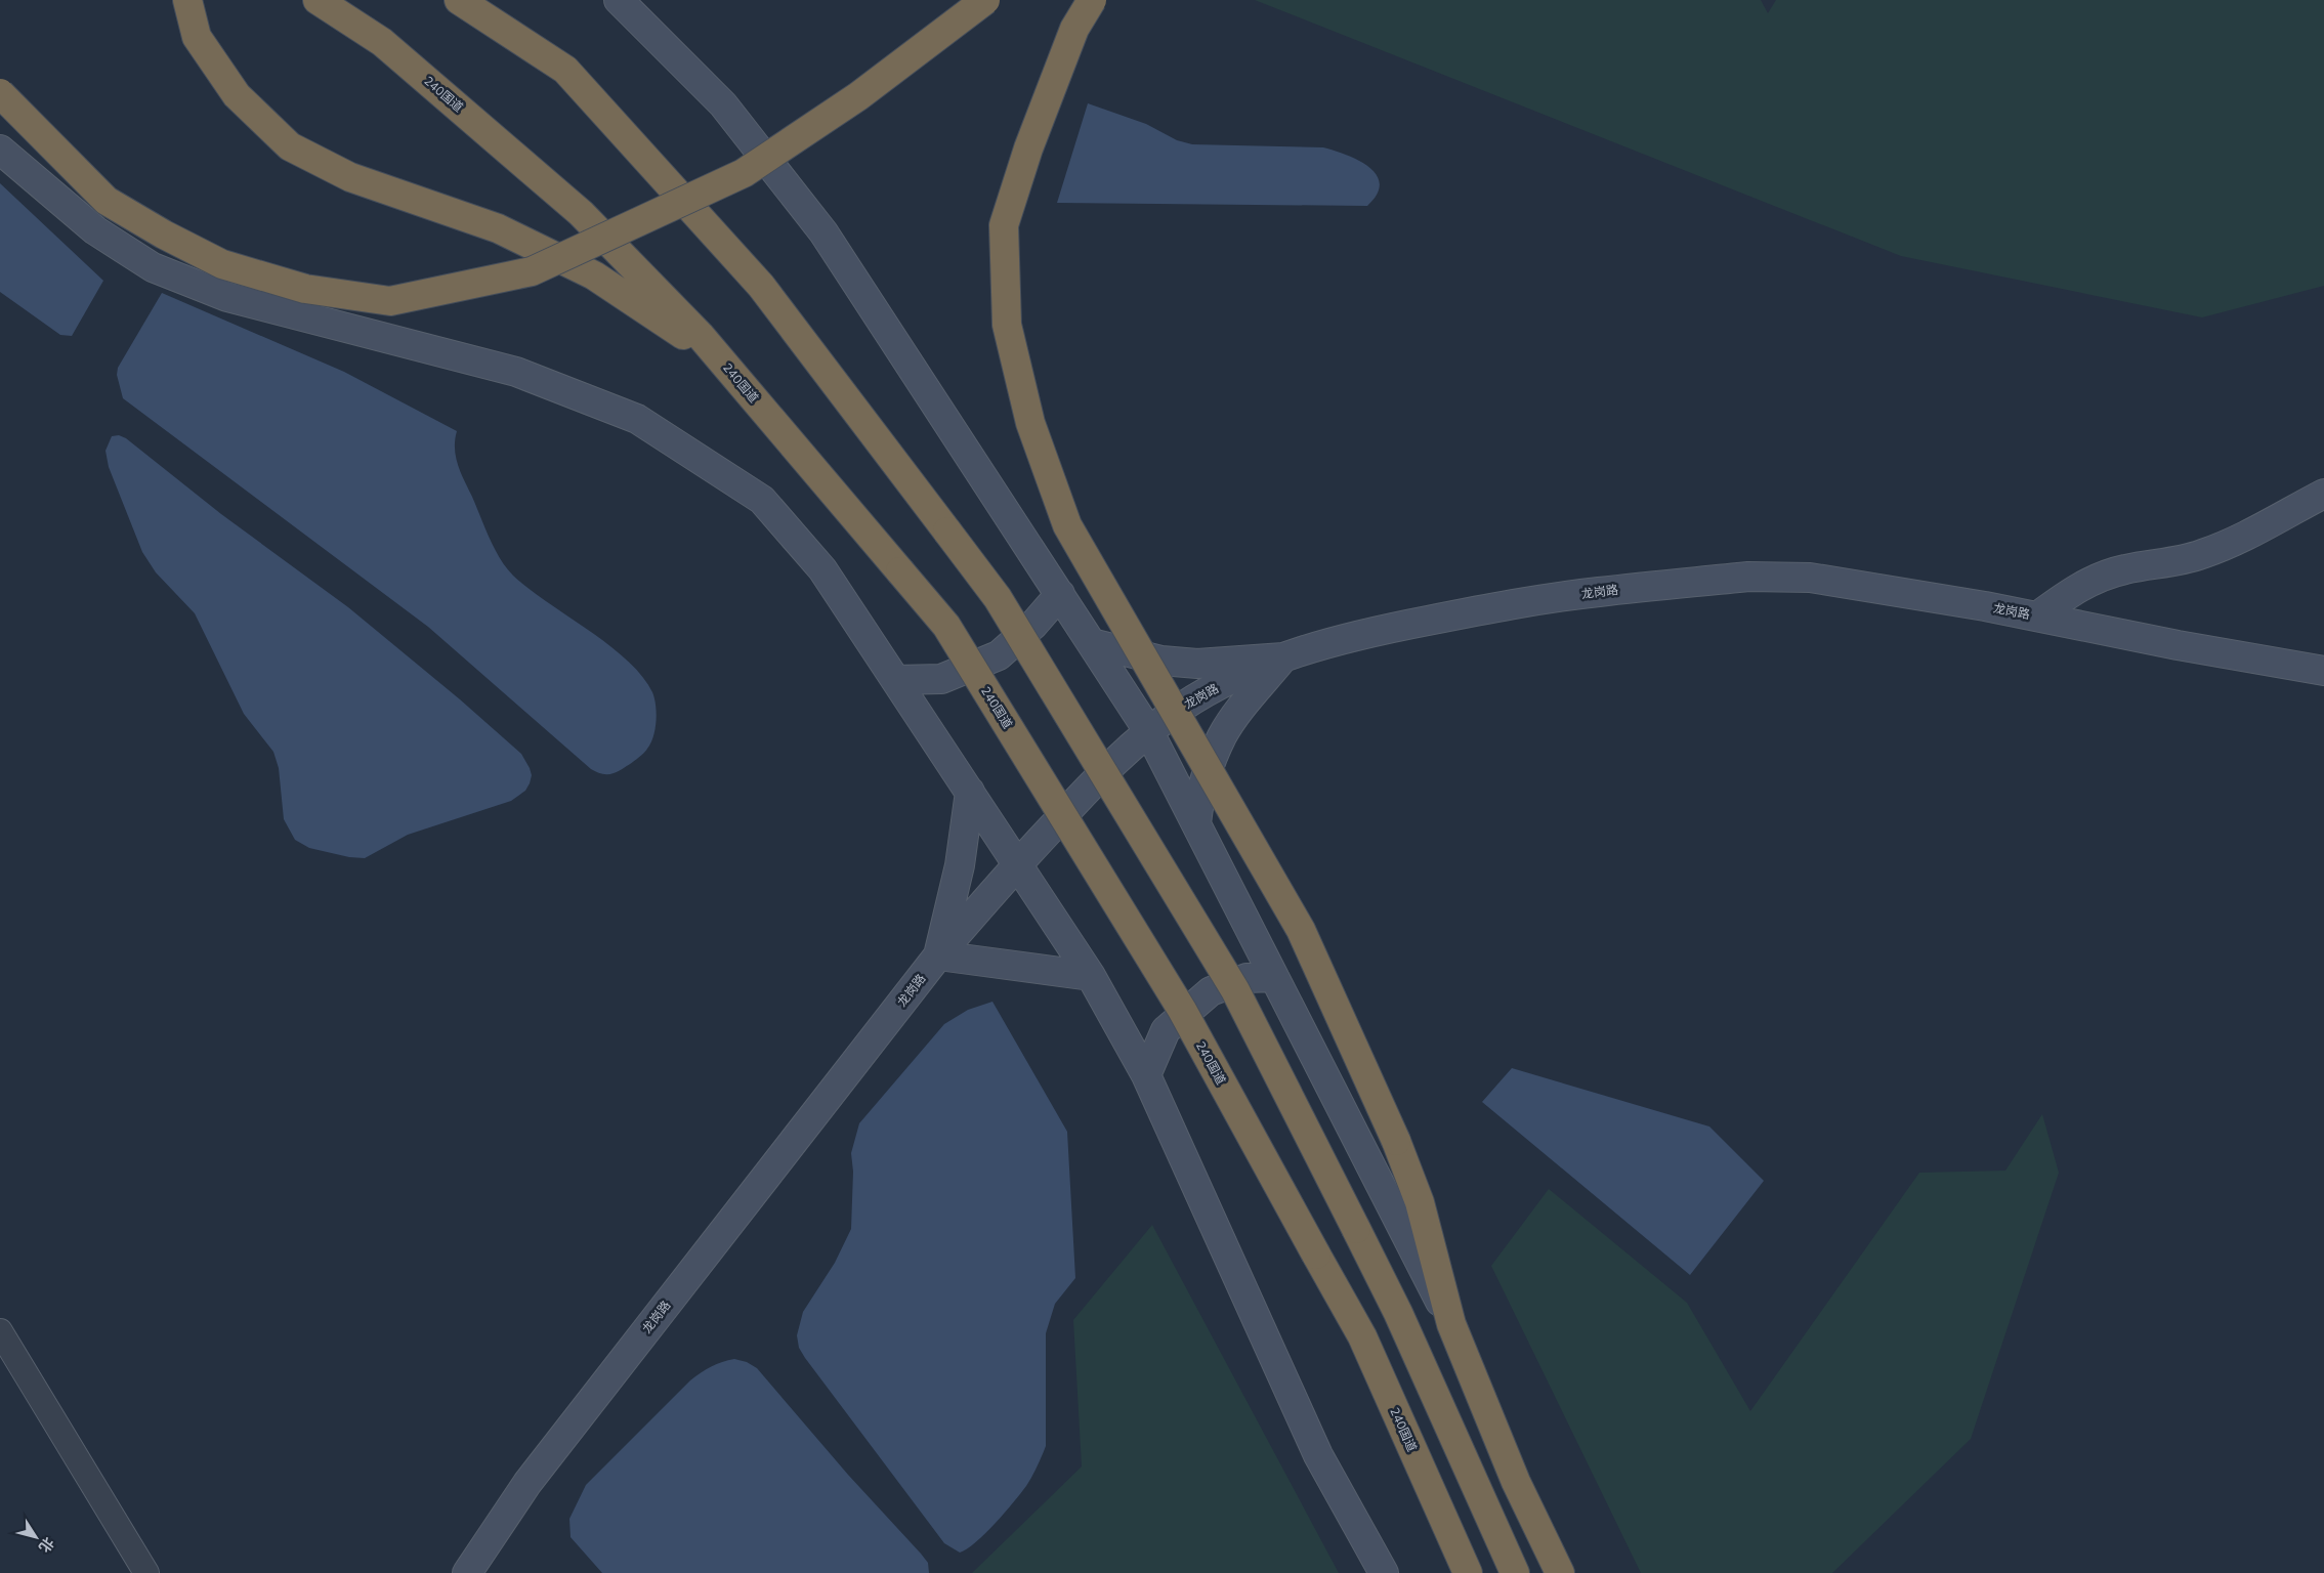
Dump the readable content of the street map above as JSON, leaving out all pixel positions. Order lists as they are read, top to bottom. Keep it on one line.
{"streets":{"highway":["240国道"],"main road":["龙岗路"]},"north":"bottom right"}
